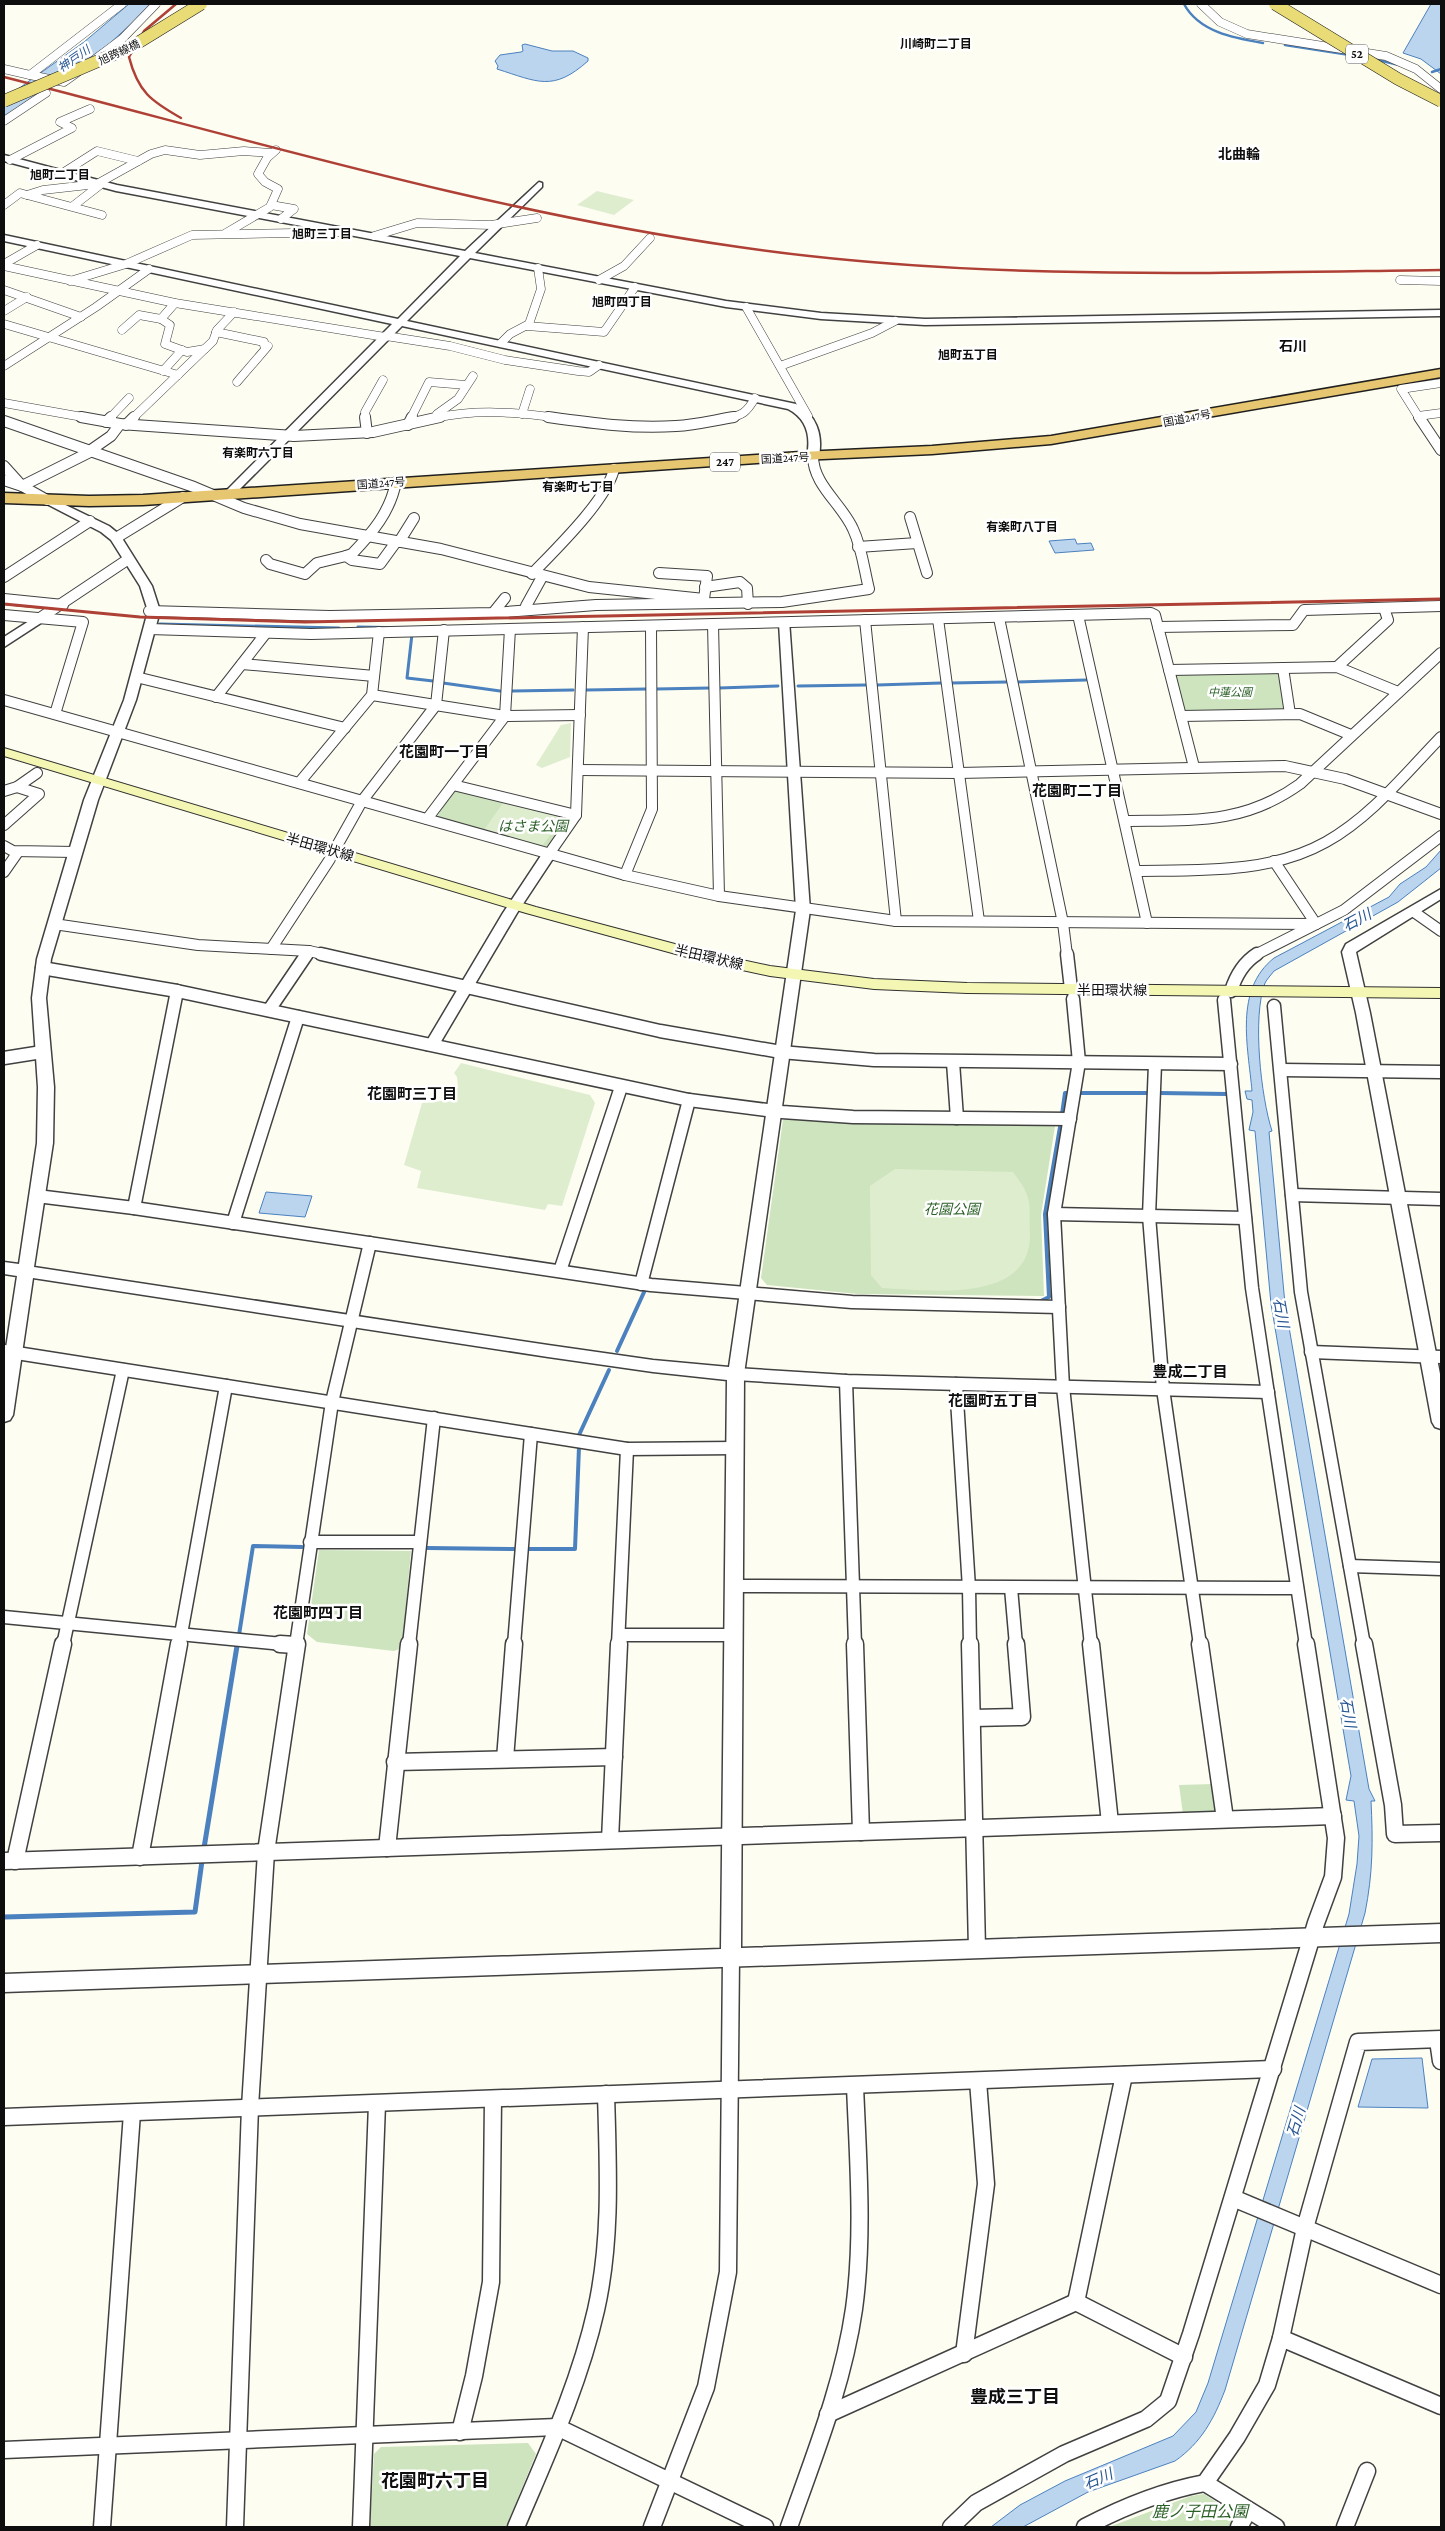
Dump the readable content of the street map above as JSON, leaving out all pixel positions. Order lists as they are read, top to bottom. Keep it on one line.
{"streets":{"highway":["国道247号","247"],"main road":["旭跨線橋","52","半田環状線"]},"districts":["川崎町二丁目","北曲輪","旭町二丁目","旭町三丁目","旭町四丁目","石川","旭町五丁目","有楽町六丁目","有楽町七丁目","有楽町八丁目","花園町一丁目","花園町二丁目","花園町三丁目","豊成二丁目","花園町五丁目","花園町四丁目","豊成三丁目","花園町六丁目"],"water":["神戸川","石川"],"parks":["中蓮公園","はさま公園","花園公園","鹿ノ子田公園"]}
